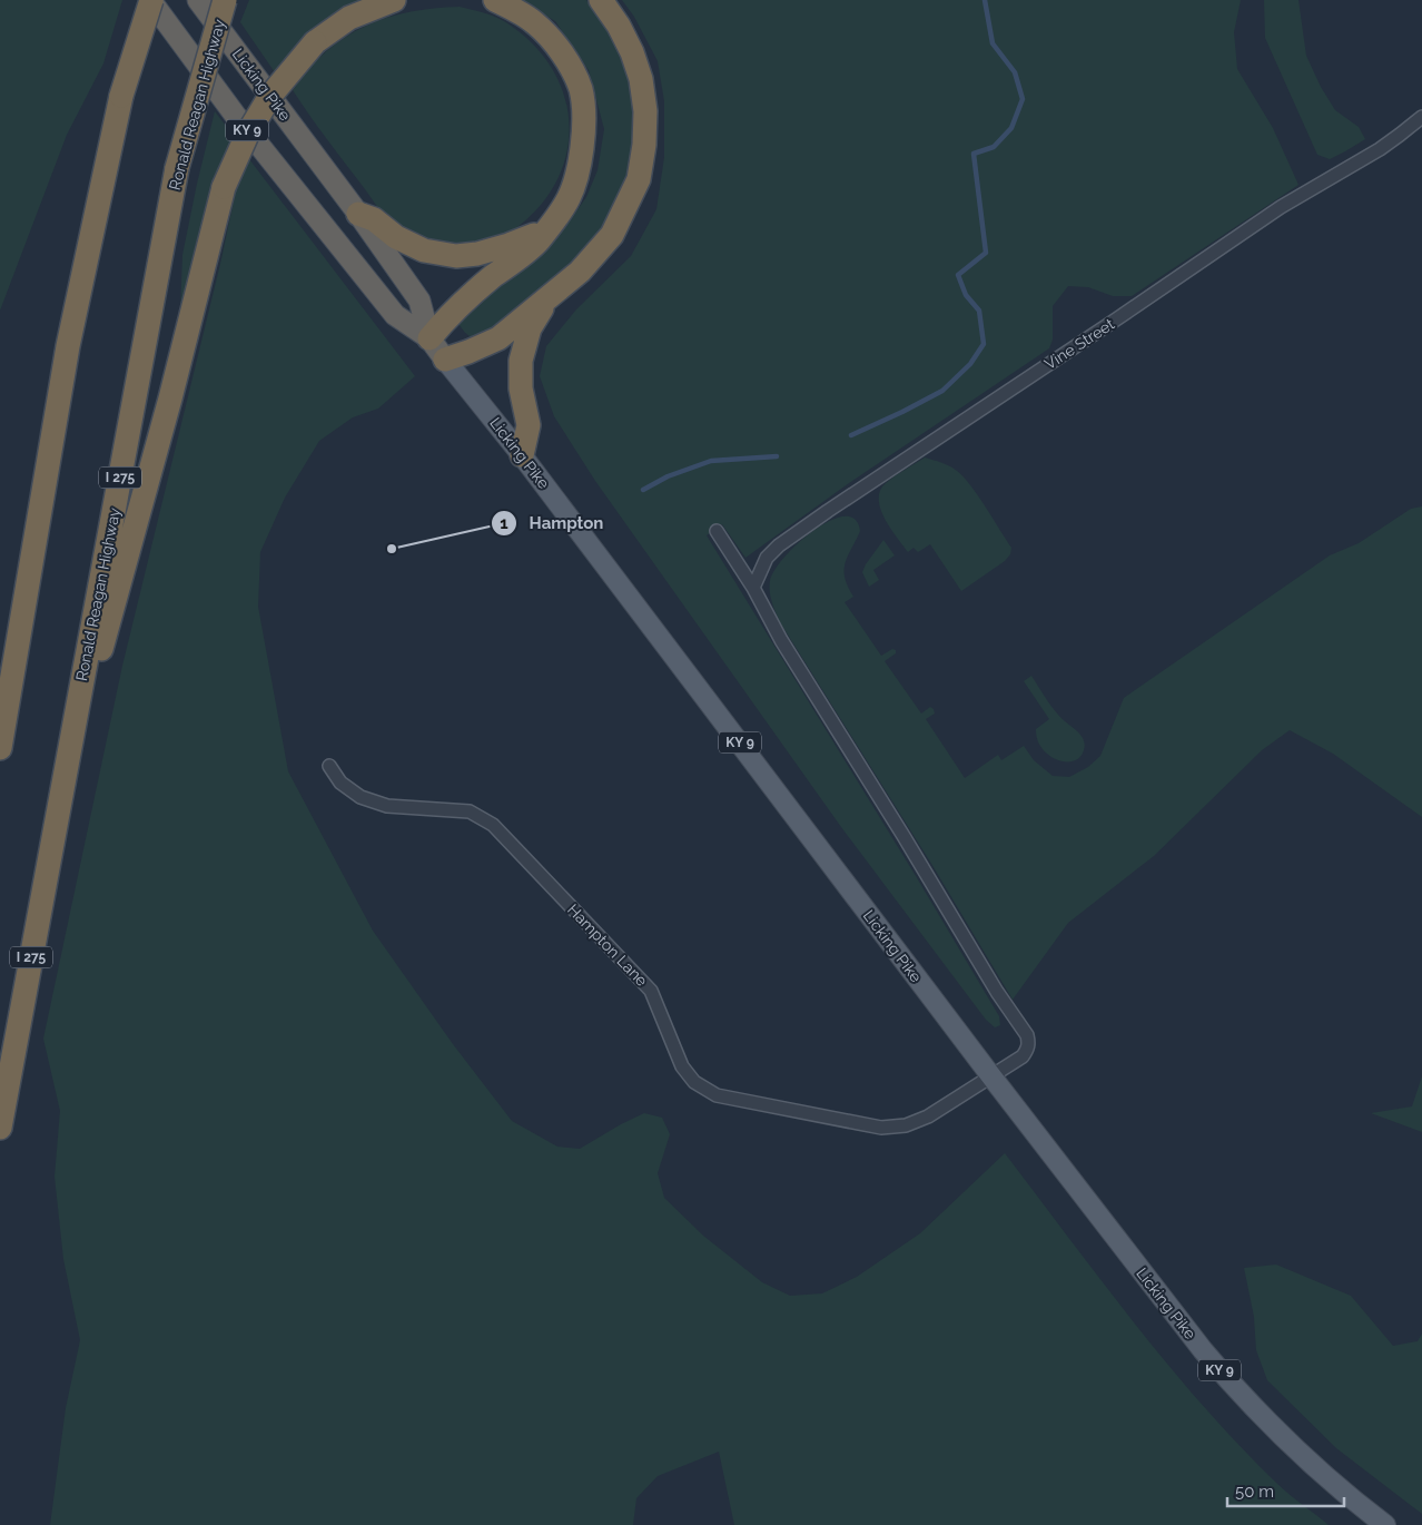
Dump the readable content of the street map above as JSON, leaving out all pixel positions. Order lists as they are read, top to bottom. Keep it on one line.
{"streets":{"highway":["Licking Pike","Ronald Reagan Highway","KY 9","I 275"],"street":["Vine Street","Hampton Lane"]},"crossings":[["Licking Pike","Hampton Lane"],["Vine Street","Hampton Lane"]],"places":["Hampton"],"scale_bar":"50 m"}
